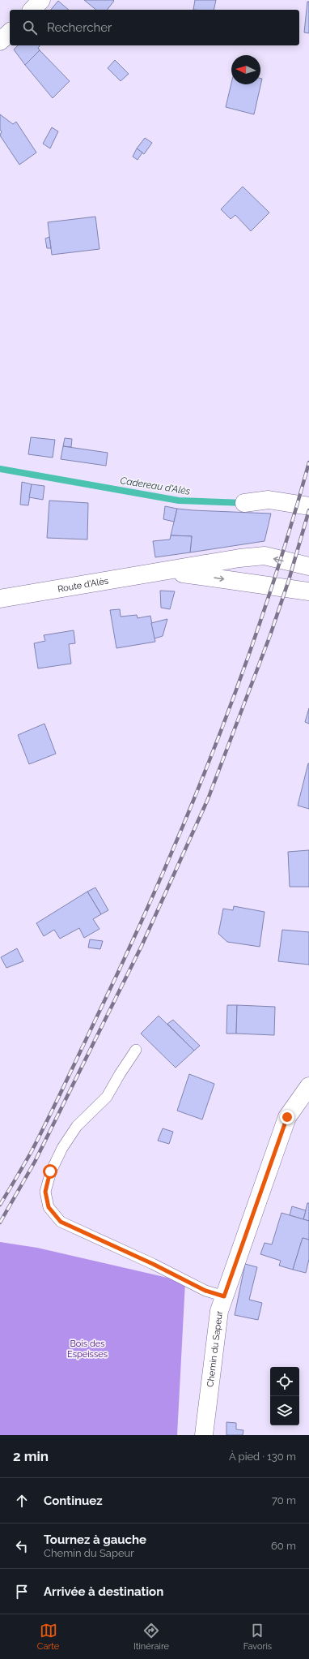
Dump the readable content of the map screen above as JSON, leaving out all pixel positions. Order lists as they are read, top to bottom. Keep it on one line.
{"streets":{"street":["Route d'Alès","Chemin du Sapeur"]},"water":["Cadereau d'Alès"],"parks":["Bois des Espeisses"],"north":"left","page":{"search":"Rechercher","heading":["2 min","À pied · 130 m"],"list":[["Continuez","70 m"],["Tournez à gauche","Chemin du Sapeur","60 m"],"Arrivée à destination"],"nav":["Carte","Itinéraire","Favoris"]}}
